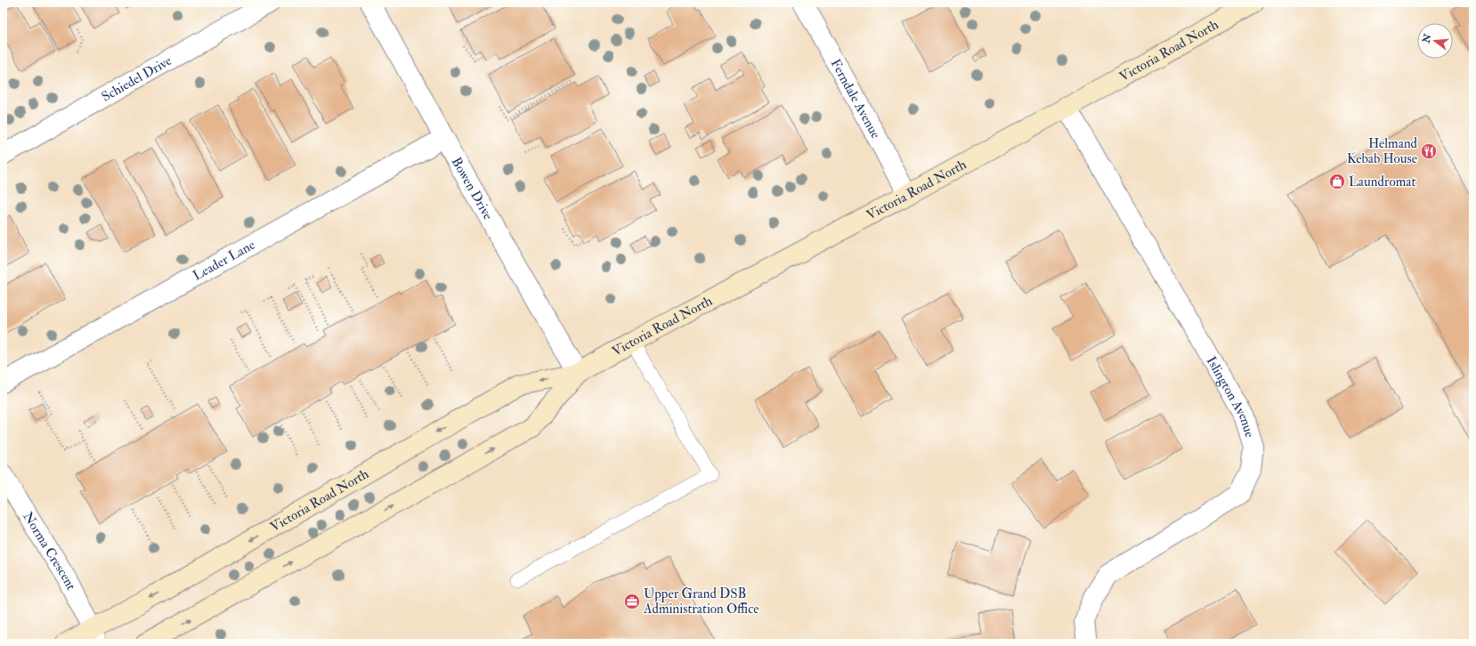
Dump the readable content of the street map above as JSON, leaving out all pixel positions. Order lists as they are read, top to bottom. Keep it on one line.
{"streets":{"main road":["Victoria Road North"],"street":["Schiedel Drive","Ferndale Avenue","Bowen Drive","Leader Lane","Islington Avenue","Norma Crescent"]},"crossings":[["Victoria Road North","Ferndale Avenue"],["Victoria Road North","Bowen Drive"],["Victoria Road North","Islington Avenue"],["Victoria Road North","Norma Crescent"],["Bowen Drive","Leader Lane"]],"places":{"restaurant":["Helmand Kebab House"],"shop":["Laundromat"],"office":["Upper Grand DSB Administration Office"]},"north":"left"}
